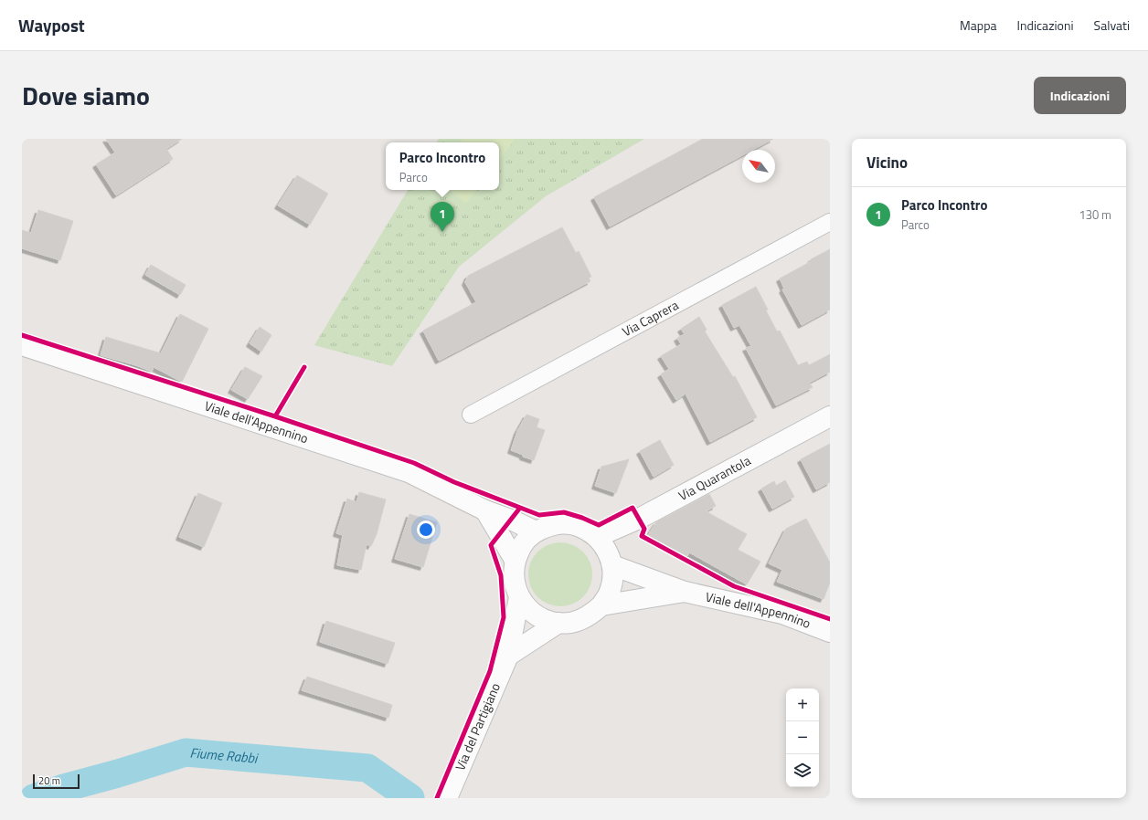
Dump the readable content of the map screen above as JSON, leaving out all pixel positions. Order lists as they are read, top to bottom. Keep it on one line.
{"streets":{"main road":["Viale dell'Appennino","Via Quarantola","Via del Partigiano"],"street":["Via Caprera"]},"crossings":[["Viale dell'Appennino","Via Quarantola"],["Viale dell'Appennino","Via del Partigiano"],["Via Quarantola","Via del Partigiano"]],"water":["Fiume Rabbi"],"scale_bar":"20 m","north":"top left","page":{"header":"Waypost","nav":["Mappa","Indicazioni","Salvati"],"title":"Dove siamo","buttons":"Indicazioni","heading":"Vicino","popup":["Parco Incontro","Parco"],"list":[{"mark":"1","name":"Parco Incontro","note":"Parco","value":"130 m"}],"pins":"1","map_buttons":["+","−"],"scale":"20 m"}}
